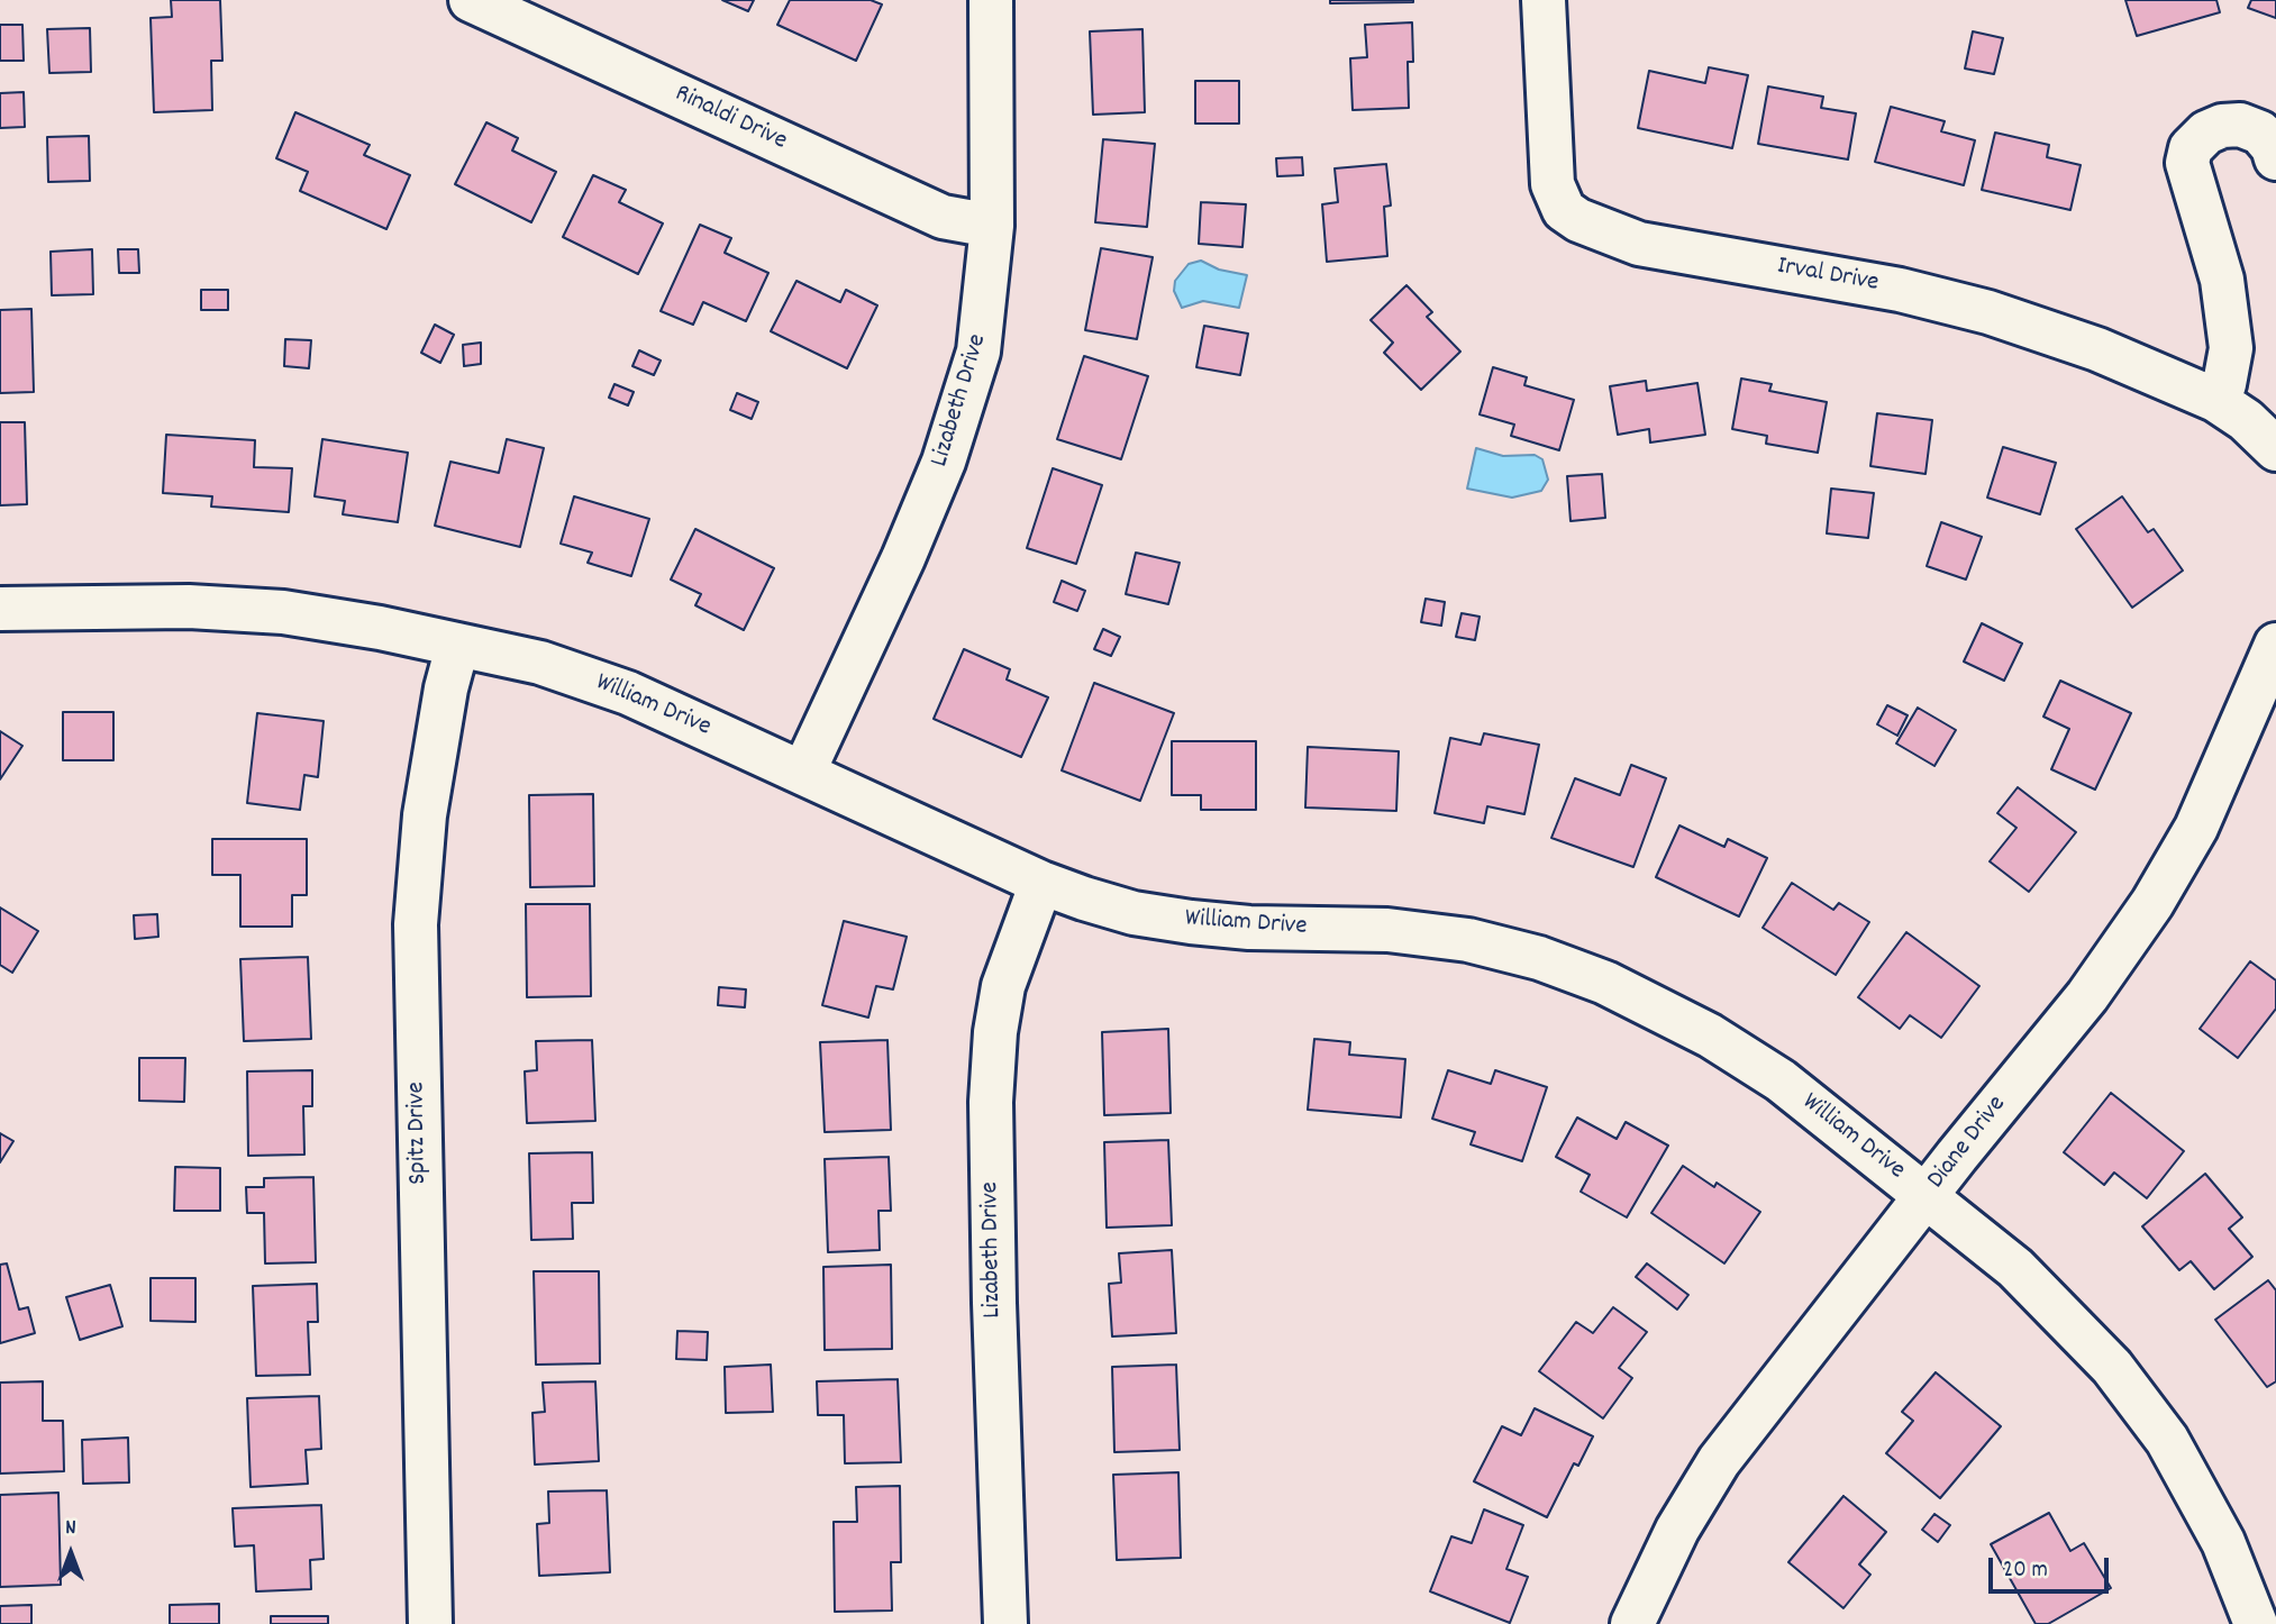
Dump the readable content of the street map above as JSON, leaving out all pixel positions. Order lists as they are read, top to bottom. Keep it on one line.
{"streets":{"street":["Rinaldi Drive","Irval Drive","Lizabeth Drive","William Drive","Spitz Drive","Diane Drive"]},"crossings":[["Rinaldi Drive","Lizabeth Drive"],["Lizabeth Drive","William Drive"],["William Drive","Spitz Drive"],["William Drive","Diane Drive"]],"scale_bar":"20 m","north":"top"}
